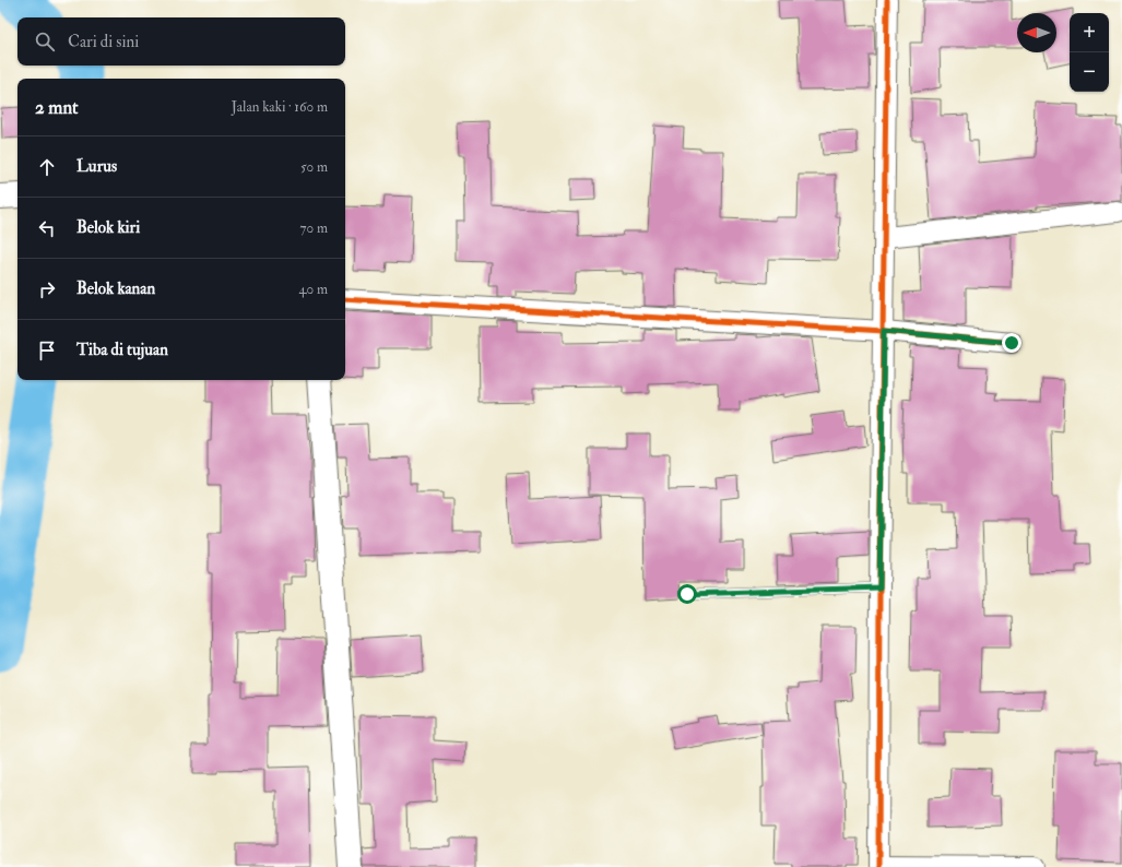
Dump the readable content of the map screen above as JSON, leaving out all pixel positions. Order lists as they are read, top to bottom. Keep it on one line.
{"north":"left","page":{"map_buttons":["+","−"],"search":"Cari di sini","heading":["2 mnt","Jalan kaki · 160 m"],"list":[["Lurus","50 m"],["Belok kiri","70 m"],["Belok kanan","40 m"],"Tiba di tujuan"]}}
